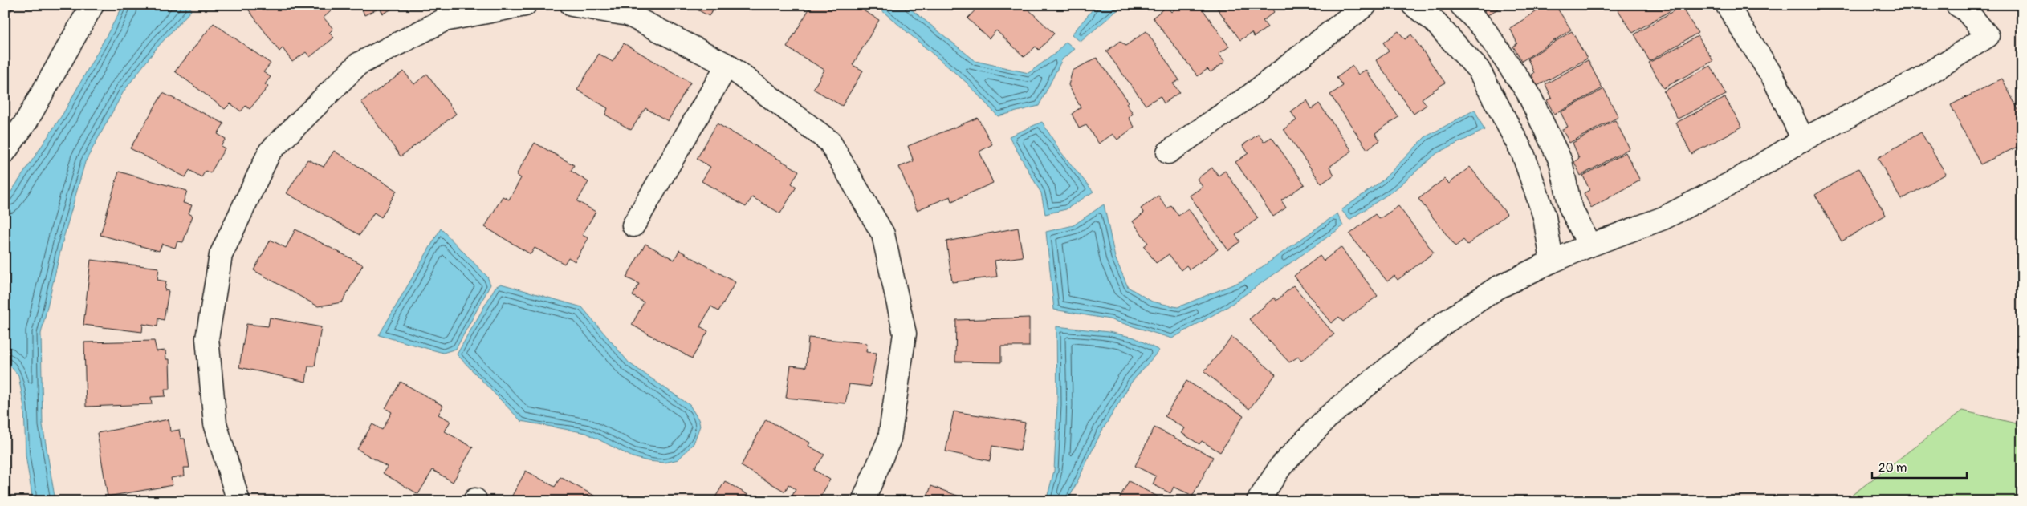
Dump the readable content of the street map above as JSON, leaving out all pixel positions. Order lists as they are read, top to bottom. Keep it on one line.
{"scale_bar":"20 m"}
